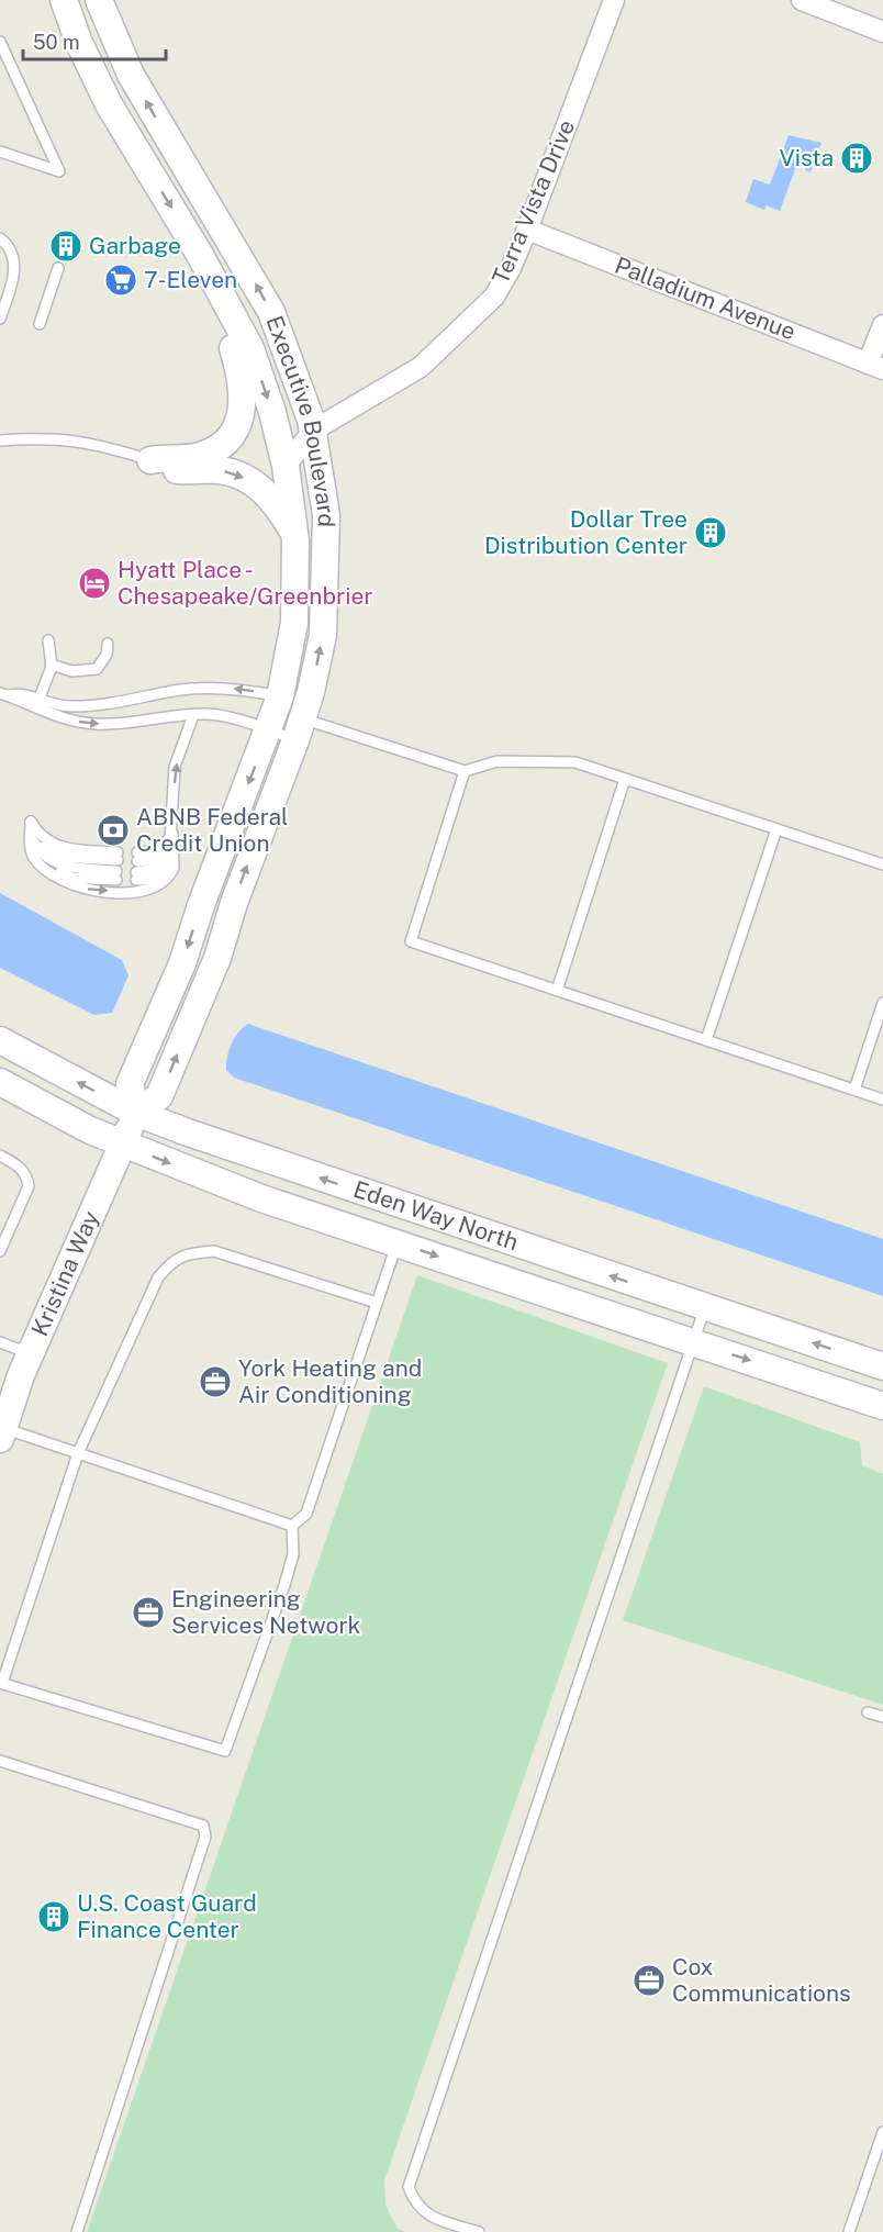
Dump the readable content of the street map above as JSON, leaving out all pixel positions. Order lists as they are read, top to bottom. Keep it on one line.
{"streets":{"street":["Terra Vista Drive","Palladium Avenue","Executive Boulevard","Eden Way North","Kristina Way"]},"crossings":[["Terra Vista Drive","Palladium Avenue"],["Terra Vista Drive","Executive Boulevard"],["Executive Boulevard","Eden Way North"],["Executive Boulevard","Kristina Way"],["Eden Way North","Kristina Way"]],"places":{"building":["Vista","Garbage","Dollar Tree Distribution Center","U.S. Coast Guard Finance Center"],"supermarket":["7-Eleven"],"hotel":["Hyatt Place - Chesapeake/Greenbrier"],"bank":["ABNB Federal Credit Union"],"office":["York Heating and Air Conditioning","Engineering Services Network","Cox Communications"]},"scale_bar":"50 m"}
